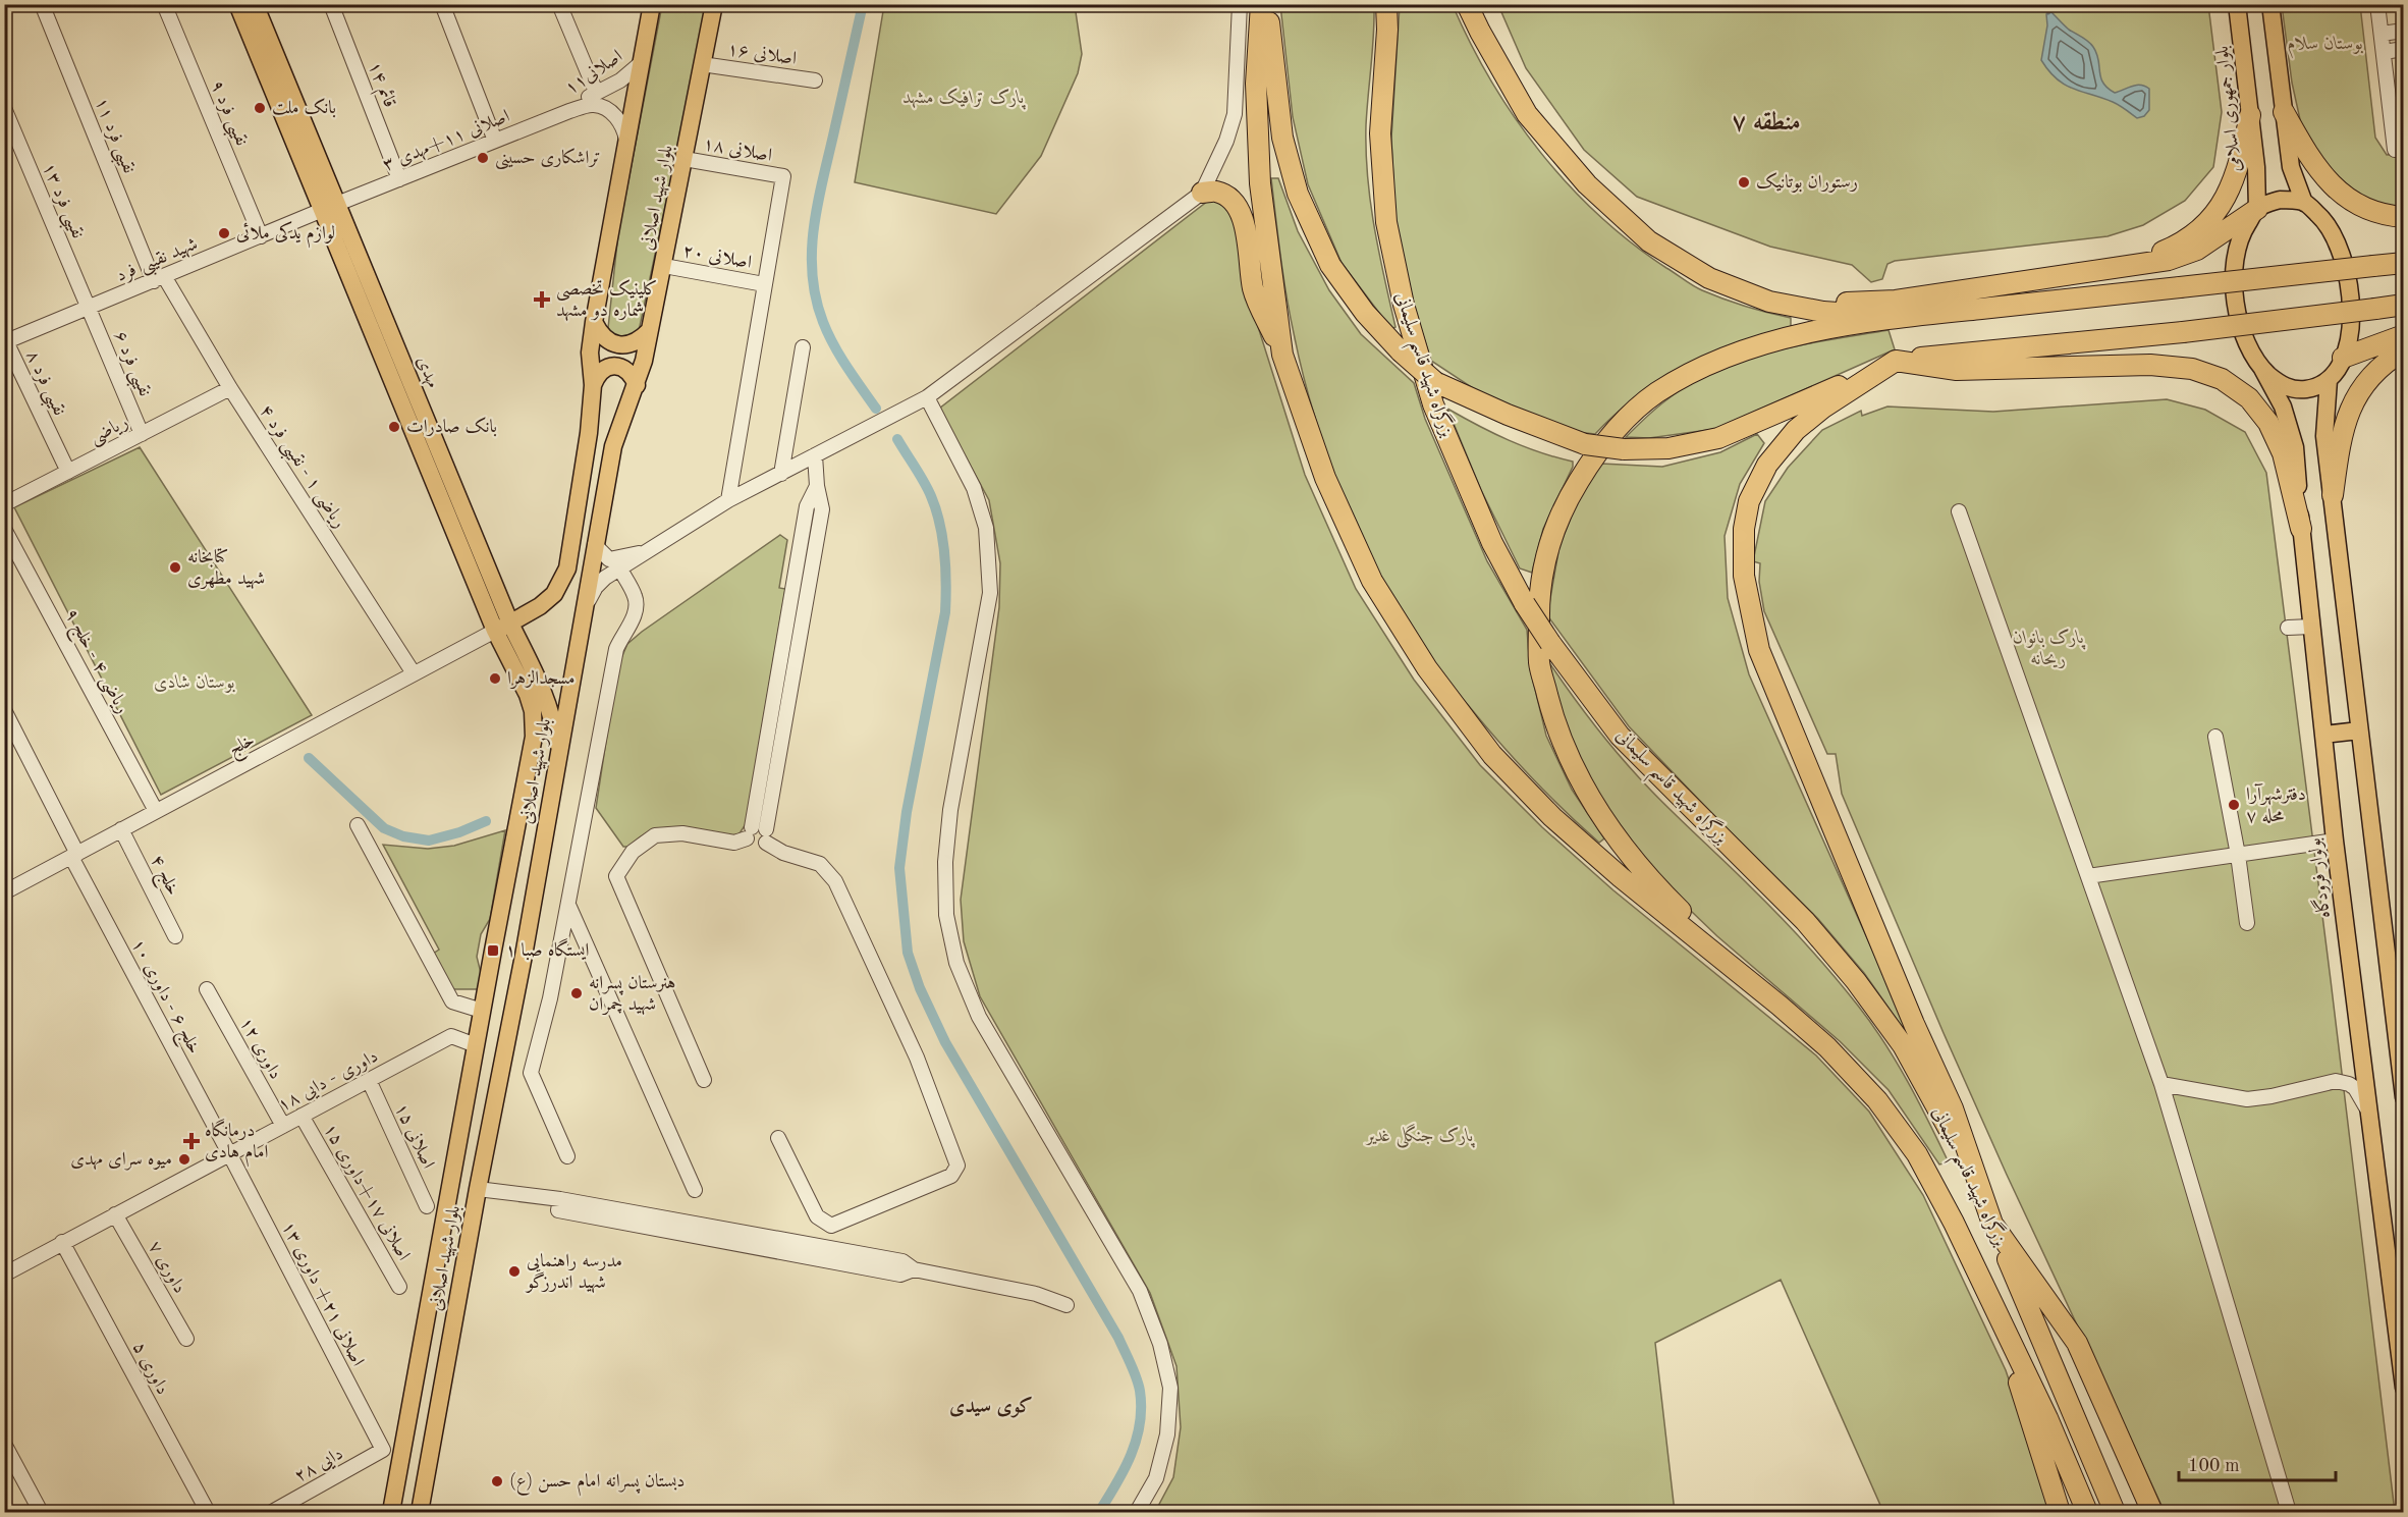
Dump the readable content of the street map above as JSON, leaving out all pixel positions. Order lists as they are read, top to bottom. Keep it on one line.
{"streets":{"highway":["بزرگراه شهید قاسم سلیمانی"],"main road":["بلوار جمهوری اسلامی","بلوار شهید اصلانی","مهدی","بولوار فرودگاه"],"street":["اصلانی ۱۶","اصلانی۱۱","قائم ۱۴","نقیبی فرد ۹","نقیبی فرد ۱۱","اصلانی ۱۱+مهدی ۳","اصلانی ۱۸","نقیبی فرد ۱۳","اصلانی ۲۰","شهید نقیبی فرد","نقیبی فرد ۶","نقیبی فرد ۸","ریاضی","ریاضی ۱ - نقیبی فرد ۴","ریاضی ۴ - خلج ۹","خلج","خلج ۴","خلج ۶ - داوری ۱۰","داوری ۱۲","داوری - دایی ۱۸","اصلانی ۱۵","اصلانی ۱۷+داوری ۱۵","داوری ۷","اصلانی ۲۱+ داوری ۱۳","داوری ۵","دایی ۲۸"]},"crossings":[["اصلانی ۱۶","بلوار شهید اصلانی"],["اصلانی۱۱","اصلانی ۱۱+مهدی ۳"],["قائم ۱۴","اصلانی ۱۱+مهدی ۳"],["بلوار جمهوری اسلامی","بولوار فرودگاه"],["نقیبی فرد ۹","شهید نقیبی فرد"],["نقیبی فرد ۱۱","شهید نقیبی فرد"],["نقیبی فرد ۱۱","ریاضی ۱ - نقیبی فرد ۴"],["اصلانی ۱۱+مهدی ۳","شهید نقیبی فرد"],["اصلانی ۱۱+مهدی ۳","مهدی"],["اصلانی ۱۸","بلوار شهید اصلانی"],["اصلانی ۱۸","اصلانی ۲۰"],["بلوار شهید اصلانی","اصلانی ۲۰"],["بلوار شهید اصلانی","مهدی"],["بلوار شهید اصلانی","داوری - دایی ۱۸"],["نقیبی فرد ۱۳","شهید نقیبی فرد"],["نقیبی فرد ۱۳","نقیبی فرد ۶"],["شهید نقیبی فرد","نقیبی فرد ۶"],["شهید نقیبی فرد","مهدی"],["شهید نقیبی فرد","نقیبی فرد ۸"],["شهید نقیبی فرد","ریاضی ۱ - نقیبی فرد ۴"],["نقیبی فرد ۶","ریاضی"],["مهدی","خلج"],["نقیبی فرد ۸","ریاضی"],["ریاضی","ریاضی ۱ - نقیبی فرد ۴"],["ریاضی ۱ - نقیبی فرد ۴","خلج"],["ریاضی ۴ - خلج ۹","خلج"],["خلج","خلج ۴"],["خلج","خلج ۶ - داوری ۱۰"],["خلج ۶ - داوری ۱۰","داوری - دایی ۱۸"],["خلج ۶ - داوری ۱۰","اصلانی ۲۱+ داوری ۱۳"],["داوری ۱۲","داوری - دایی ۱۸"],["داوری - دایی ۱۸","اصلانی ۱۵"],["داوری - دایی ۱۸","اصلانی ۱۷+داوری ۱۵"],["داوری - دایی ۱۸","داوری ۷"],["داوری - دایی ۱۸","اصلانی ۲۱+ داوری ۱۳"],["داوری - دایی ۱۸","داوری ۵"],["اصلانی ۲۱+ داوری ۱۳","دایی ۲۸"]],"districts":["منطقه ۷","کوی سیدی"],"parks":["بوستان سلام","پارک ترافیک مشهد","پارک بانوان ریحانه","بوستان شادی","پارک جنگلی غدیر"],"places":{"other":["بانک ملت","تراشکاری حسینی","رستوران بوتانیک","لوازم یدکی ملائی","بانک صادرات","کتابخانه شهید مطهری","مسجدالزهرا","دفترشهرآرا محله ۷","هنرستان پسرانه شهید چمران","میوه سرای مهدی","مدرسه راهنمایی شهید اندرزگو","دبستان پسرانه امام حسن (ع)"],"health":["کلینیک تخصصی شمار‌ه دو مشهد","درمانگاه امام هادی"],"transit":["ایستگاه صبا ۱"]},"scale_bar":"100 m"}
